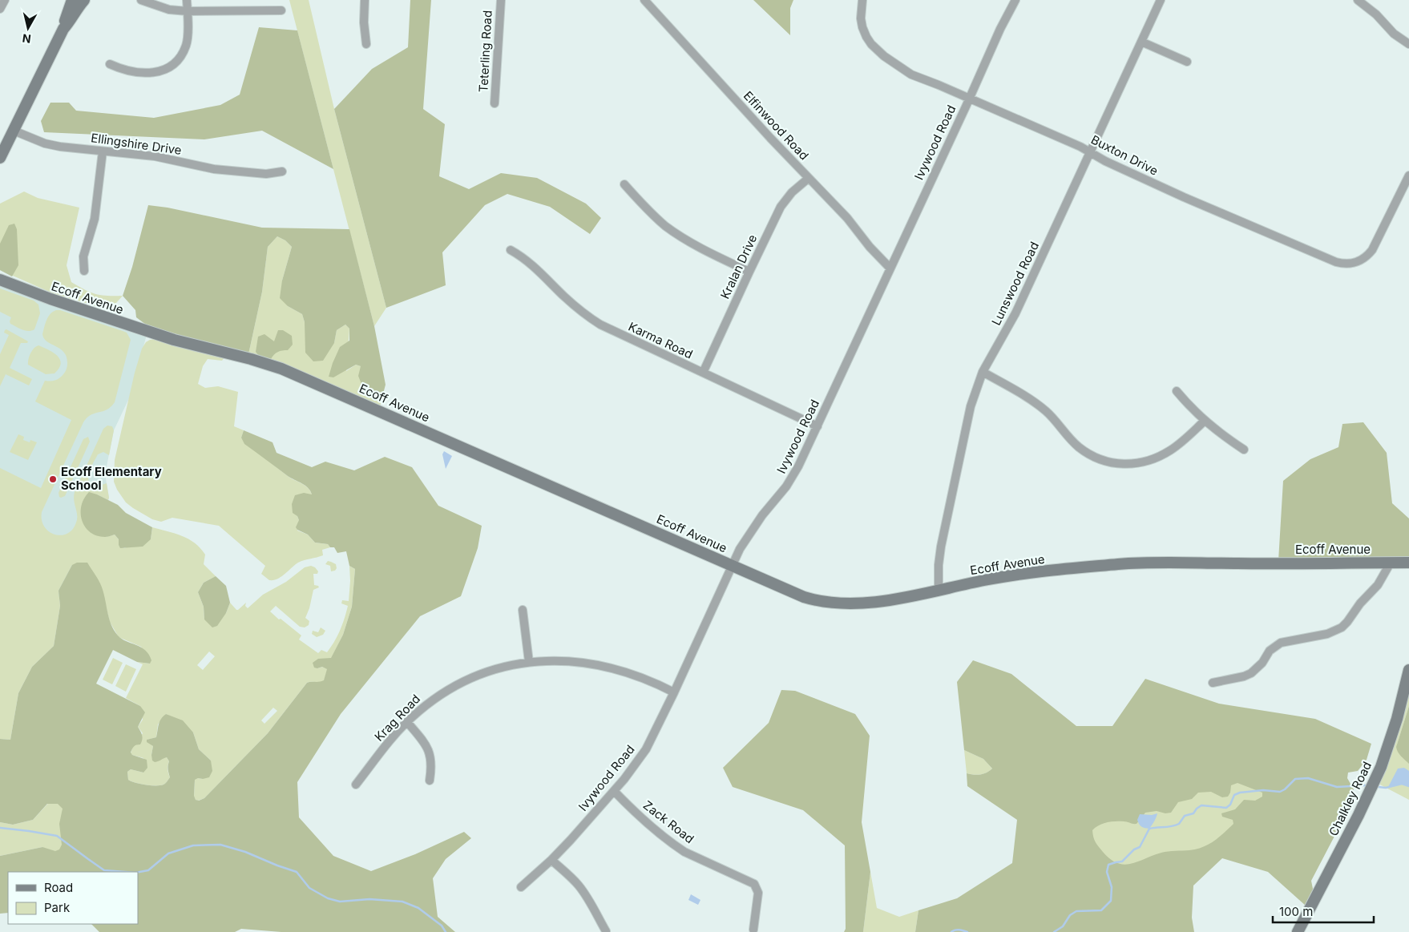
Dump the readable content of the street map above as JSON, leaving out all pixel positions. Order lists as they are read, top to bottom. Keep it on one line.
{"streets":{"street":["Teterling Road","Elfinwood Road","Ivywood Road","Ellingshire Drive","Buxton Drive","Kralan Drive","Lunswood Road","Ecoff Avenue","Karma Road","Krag Road","Chalkley Road","Zack Road"]},"crossings":[["Elfinwood Road","Ivywood Road"],["Elfinwood Road","Kralan Drive"],["Ivywood Road","Buxton Drive"],["Ivywood Road","Ecoff Avenue"],["Ivywood Road","Karma Road"],["Ivywood Road","Krag Road"],["Ivywood Road","Zack Road"],["Buxton Drive","Lunswood Road"],["Kralan Drive","Karma Road"],["Lunswood Road","Ecoff Avenue"]],"places":["Ecoff Elementary School"],"legend":["Road","Park"],"scale_bar":"100 m","north":"bottom"}
